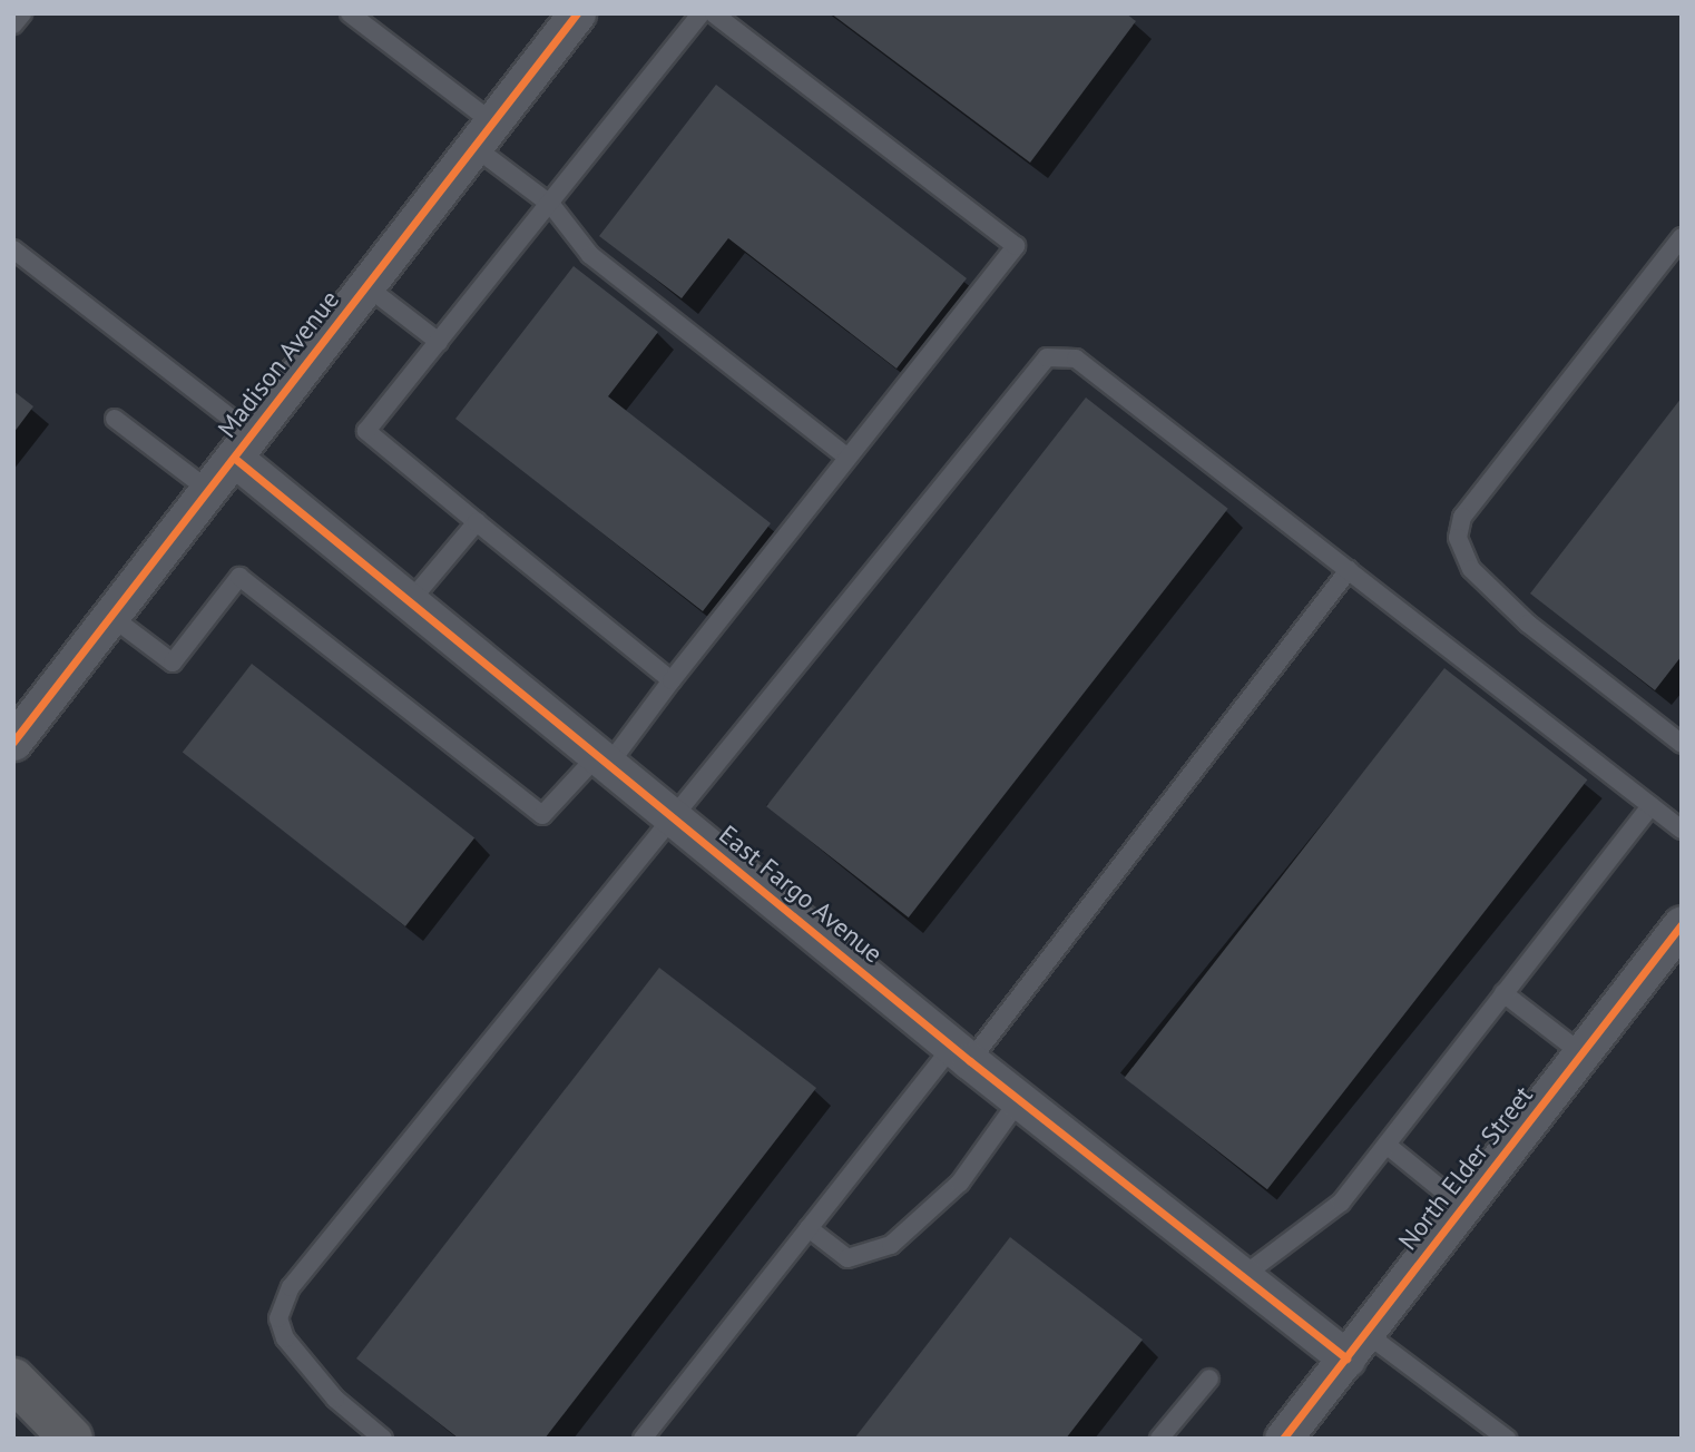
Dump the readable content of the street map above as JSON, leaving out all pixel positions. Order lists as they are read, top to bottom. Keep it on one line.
{"streets":{"street":["Madison Avenue","East Fargo Avenue","North Elder Street"]},"crossings":[["Madison Avenue","East Fargo Avenue"],["East Fargo Avenue","North Elder Street"]]}
